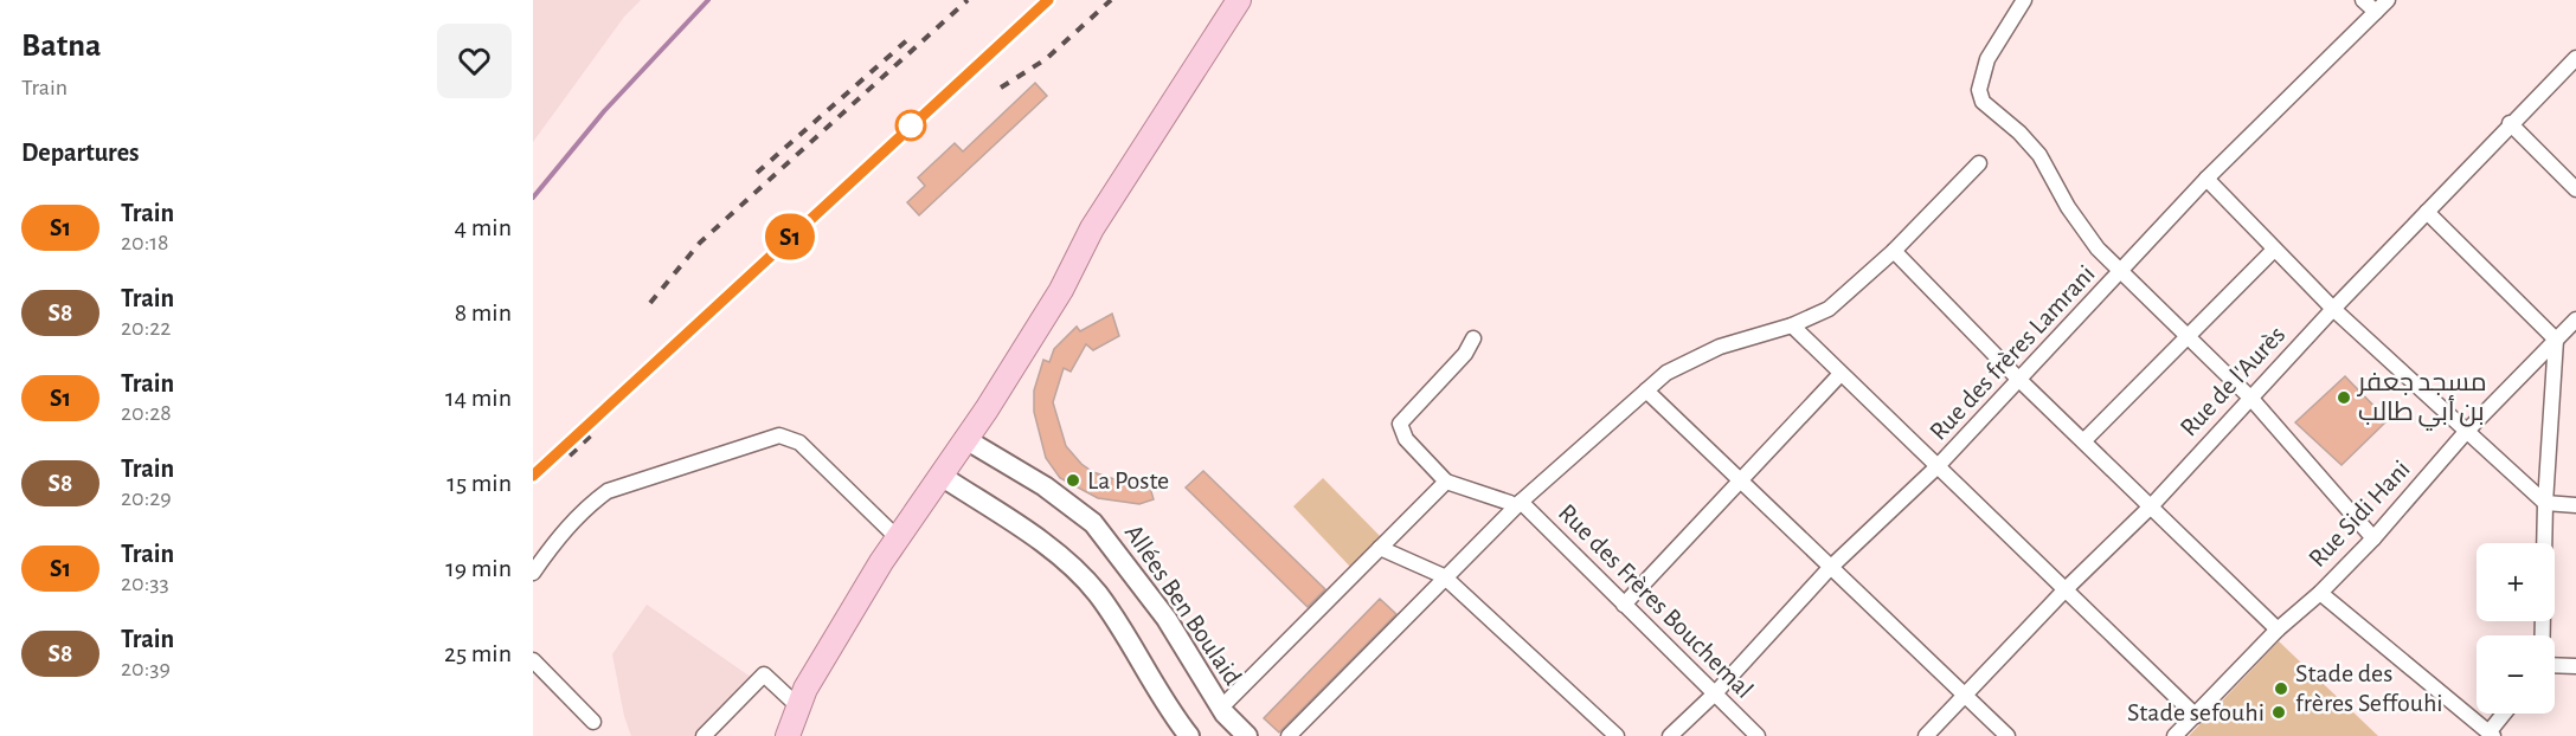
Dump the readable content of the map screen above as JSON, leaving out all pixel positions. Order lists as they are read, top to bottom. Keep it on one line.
{"streets":{"main road":["Allées Ben Boulaid"],"street":["Rue des frères Lamrani","Rue de l'Aurès","Rue Sidi Hani","Rue des Frères Bouchemal"]},"crossings":[["Rue des frères Lamrani","Rue des Frères Bouchemal"]],"places":["مسجد جعفر بن أبي طالب","La Poste","Stade des frères Seffouhi","Stade sefouhi"],"page":{"heading":[["Batna","Train"],"Departures"],"on_map":"S1","list":[{"mark":"S1","name":"Train","note":"20:18","value":"4 min"},{"mark":"S8","name":"Train","note":"20:22","value":"8 min"},{"mark":"S1","name":"Train","note":"20:28","value":"14 min"},{"mark":"S8","name":"Train","note":"20:29","value":"15 min"},{"mark":"S1","name":"Train","note":"20:33","value":"19 min"},{"mark":"S8","name":"Train","note":"20:39","value":"25 min"}],"map_buttons":["+","−"]}}
